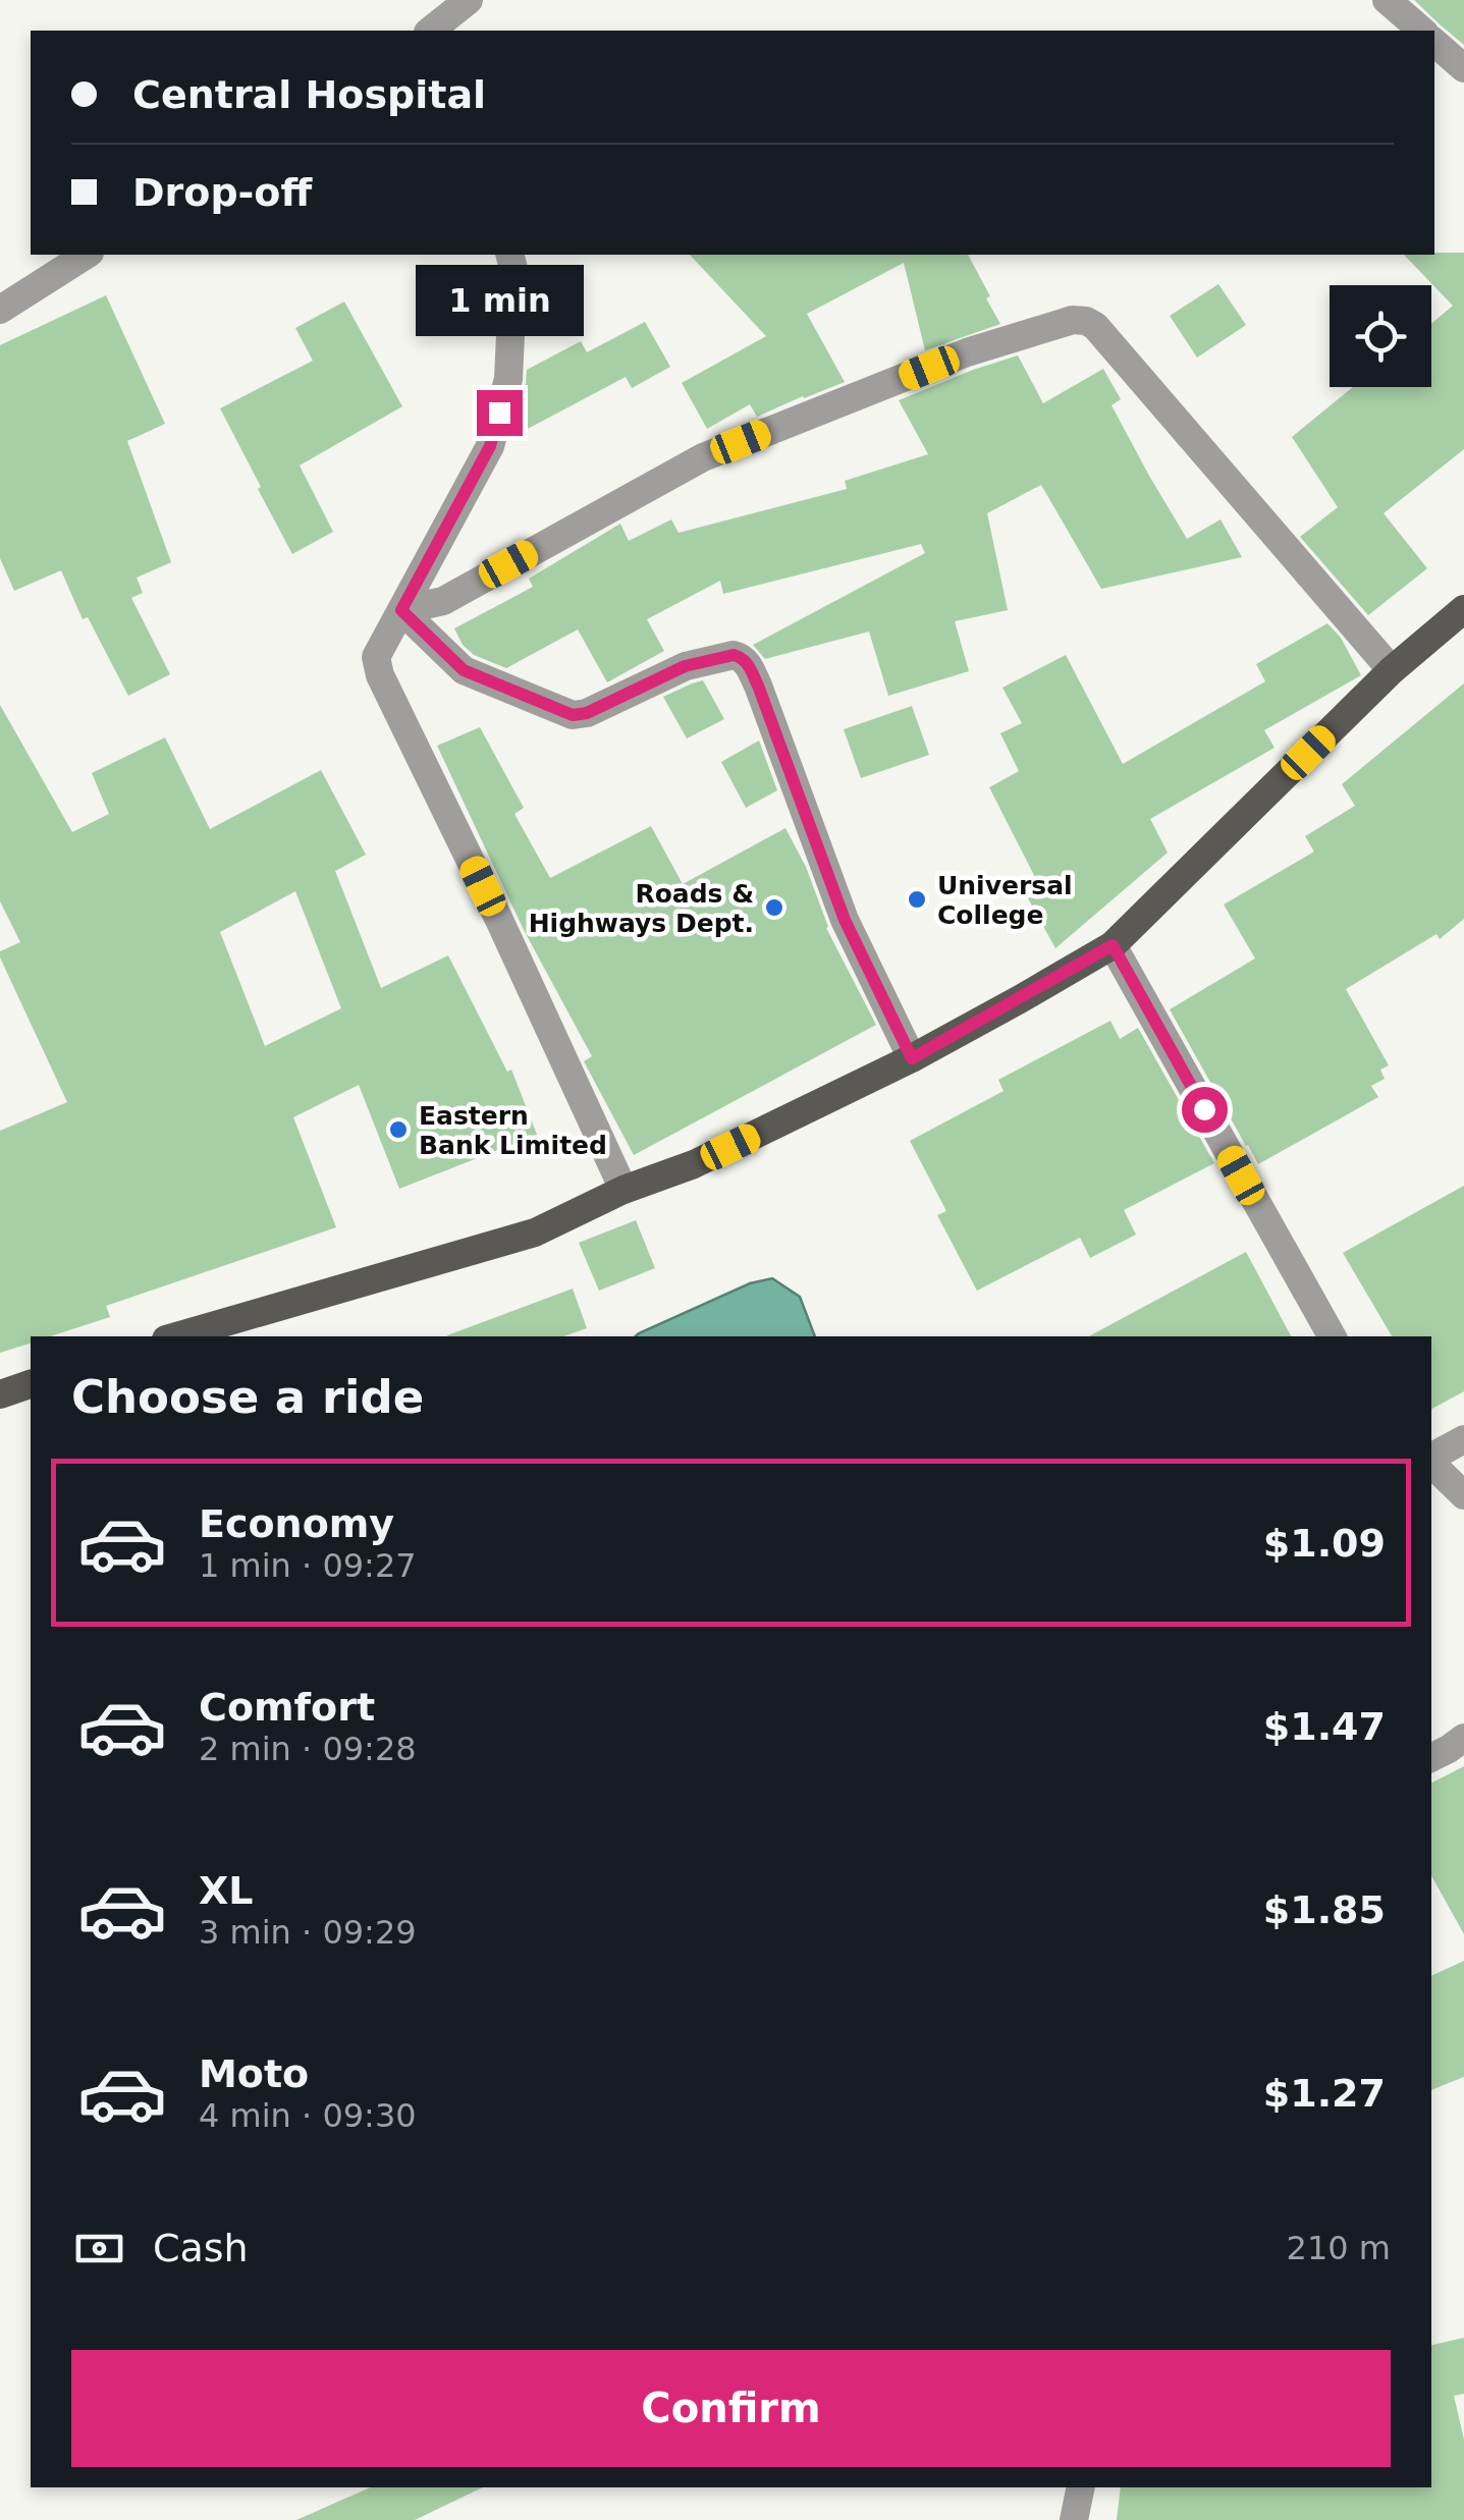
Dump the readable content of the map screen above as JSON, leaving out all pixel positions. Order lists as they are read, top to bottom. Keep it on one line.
{"places":["Universal College","Roads & Highways Dept.","Eastern Bank Limited"],"page":{"banner":["Central Hospital","Drop-off"],"bubble":"1 min","heading":"Choose a ride","list":[{"name":"Economy","note":"1 min · 09:27","value":"$1.09"},{"name":"Comfort","note":"2 min · 09:28","value":"$1.47"},{"name":"XL","note":"3 min · 09:29","value":"$1.85"},{"name":"Moto","note":"4 min · 09:30","value":"$1.27"}],"pay":["Cash","210 m"],"buttons":"Confirm"}}
